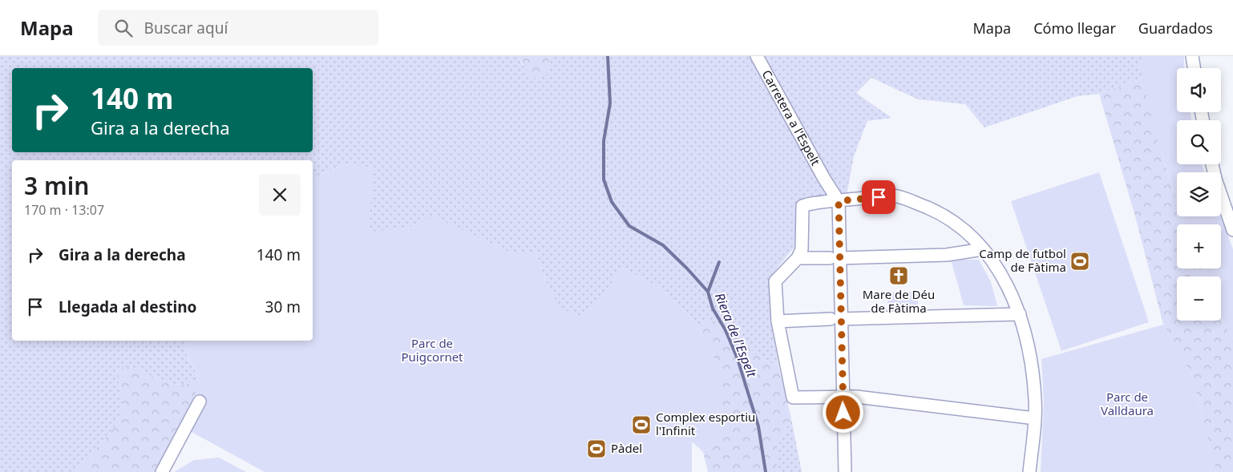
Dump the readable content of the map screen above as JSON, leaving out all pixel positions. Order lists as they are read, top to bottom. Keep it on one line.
{"streets":{"street":["Carretera a l'Espelt"]},"water":["Riera de l'Espelt"],"parks":["Parc de Puigcornet","Parc de Valldaura"],"places":{"sports":["Camp de futbol de Fàtima","Complex esportiu l'Infinit","Pàdel"],"church":["Mare de Déu de Fàtima"]},"page":{"header":"Mapa","search":"Buscar aquí","nav":["Mapa","Cómo llegar","Guardados"],"map_buttons":["+","−"],"turn":["140 m","Gira a la derecha"],"heading":["3 min","170 m · 13:07"],"list":[{"name":"Gira a la derecha","value":"140 m"},{"name":"Llegada al destino","value":"30 m"}]}}
